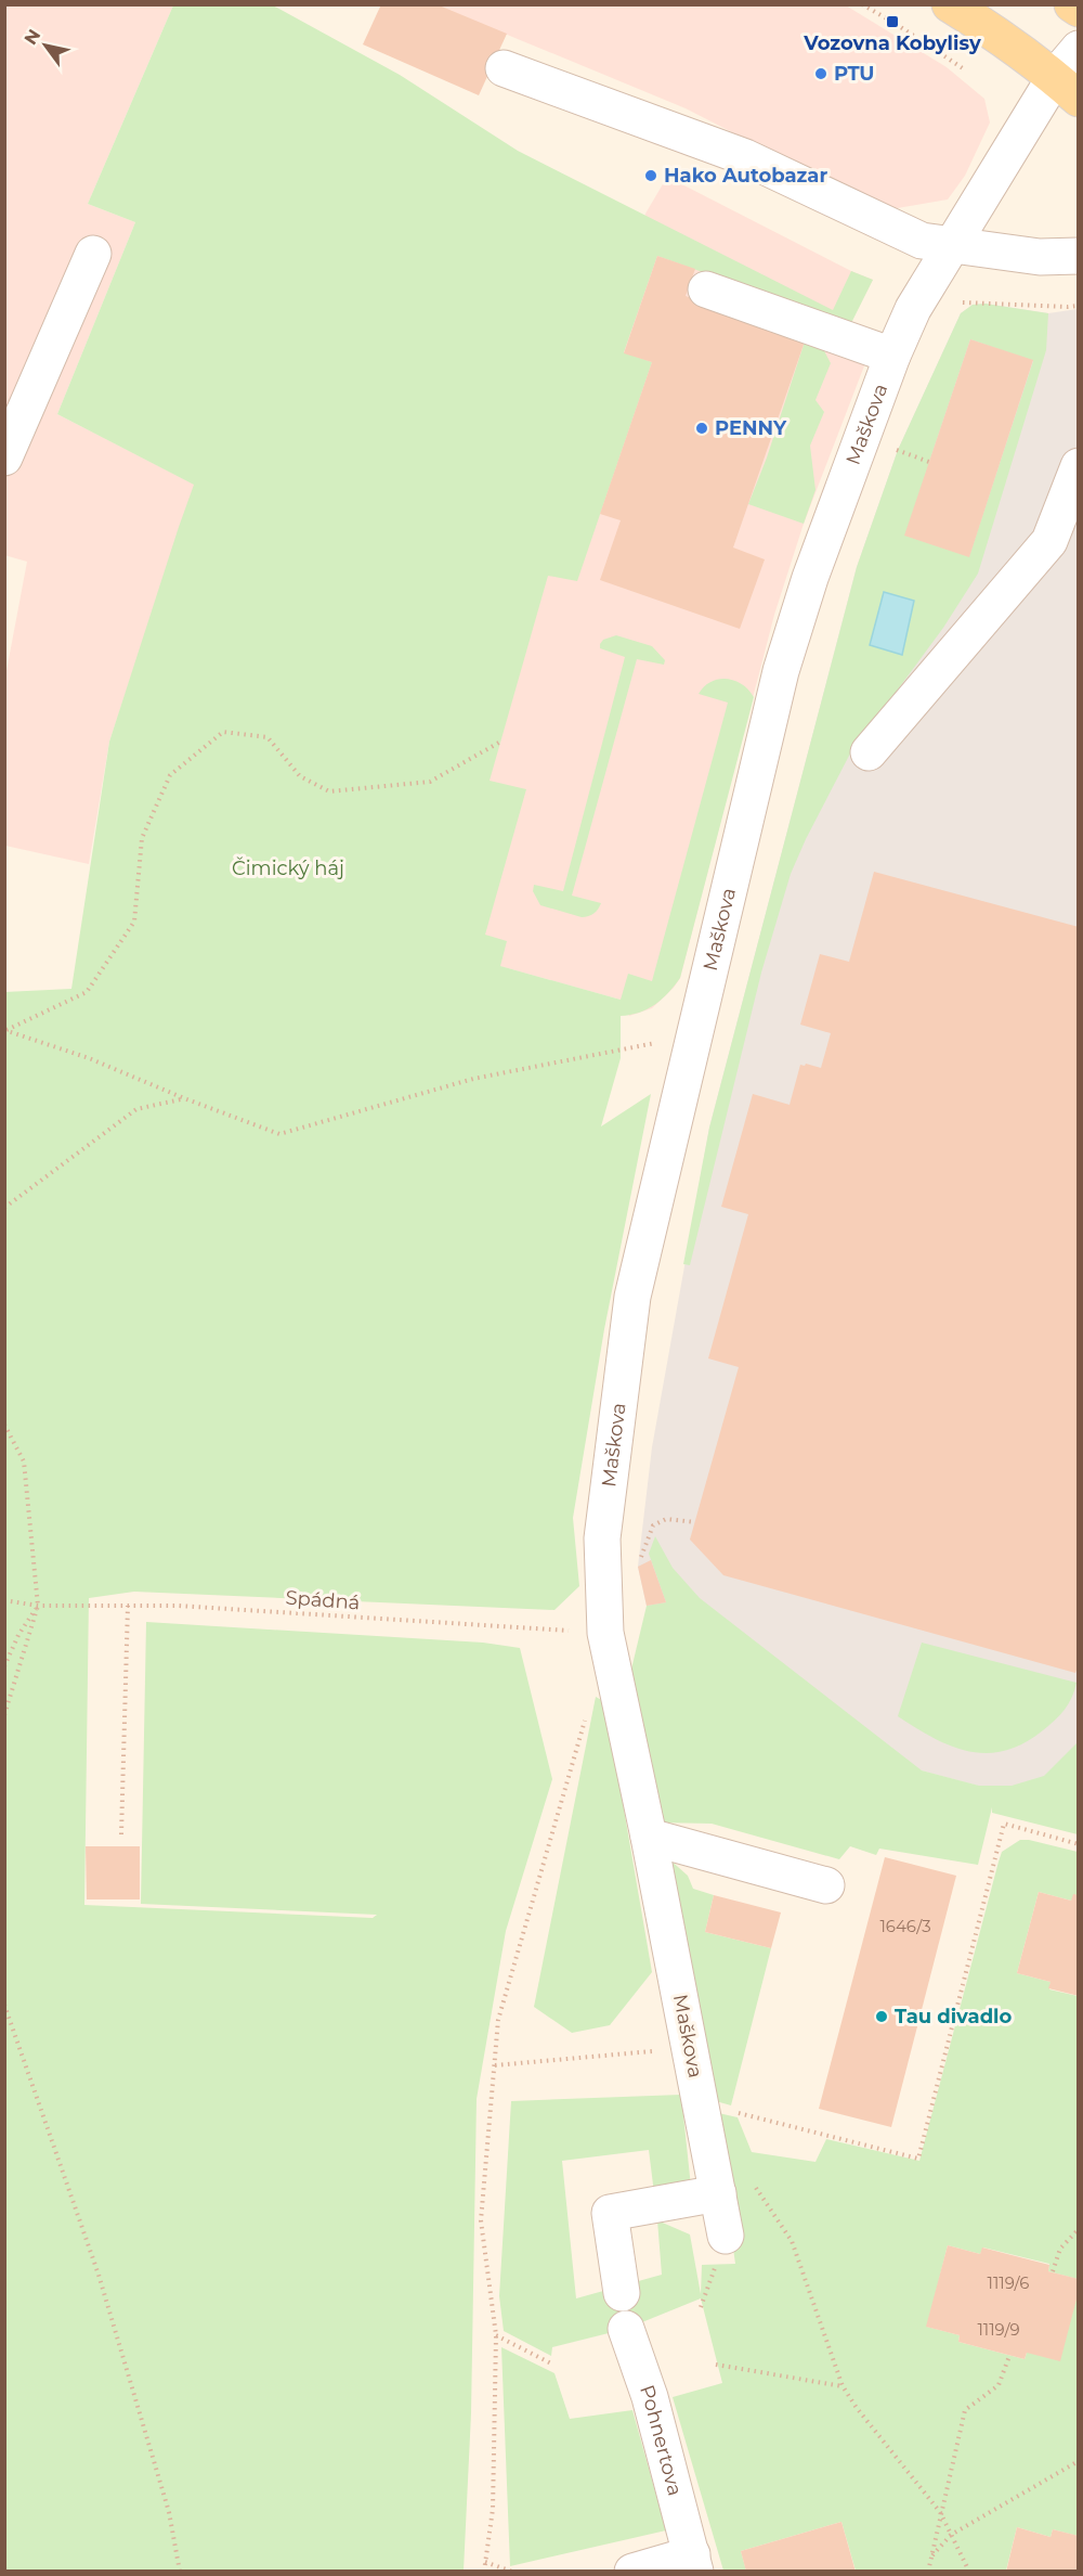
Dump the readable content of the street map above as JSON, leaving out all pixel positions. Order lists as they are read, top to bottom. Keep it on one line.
{"streets":{"street":["Maškova","Pohnertova"],"path":["Spádná"]},"crossings":[["Maškova","Spádná"]],"parks":["Čimický háj"],"places":{"transit":["Vozovna Kobylisy"],"other":["PTU","Hako Autobazar","PENNY","Tau divadlo"]},"house_numbers":["1646/3","1119/6","1119/9"],"north":"top left"}
